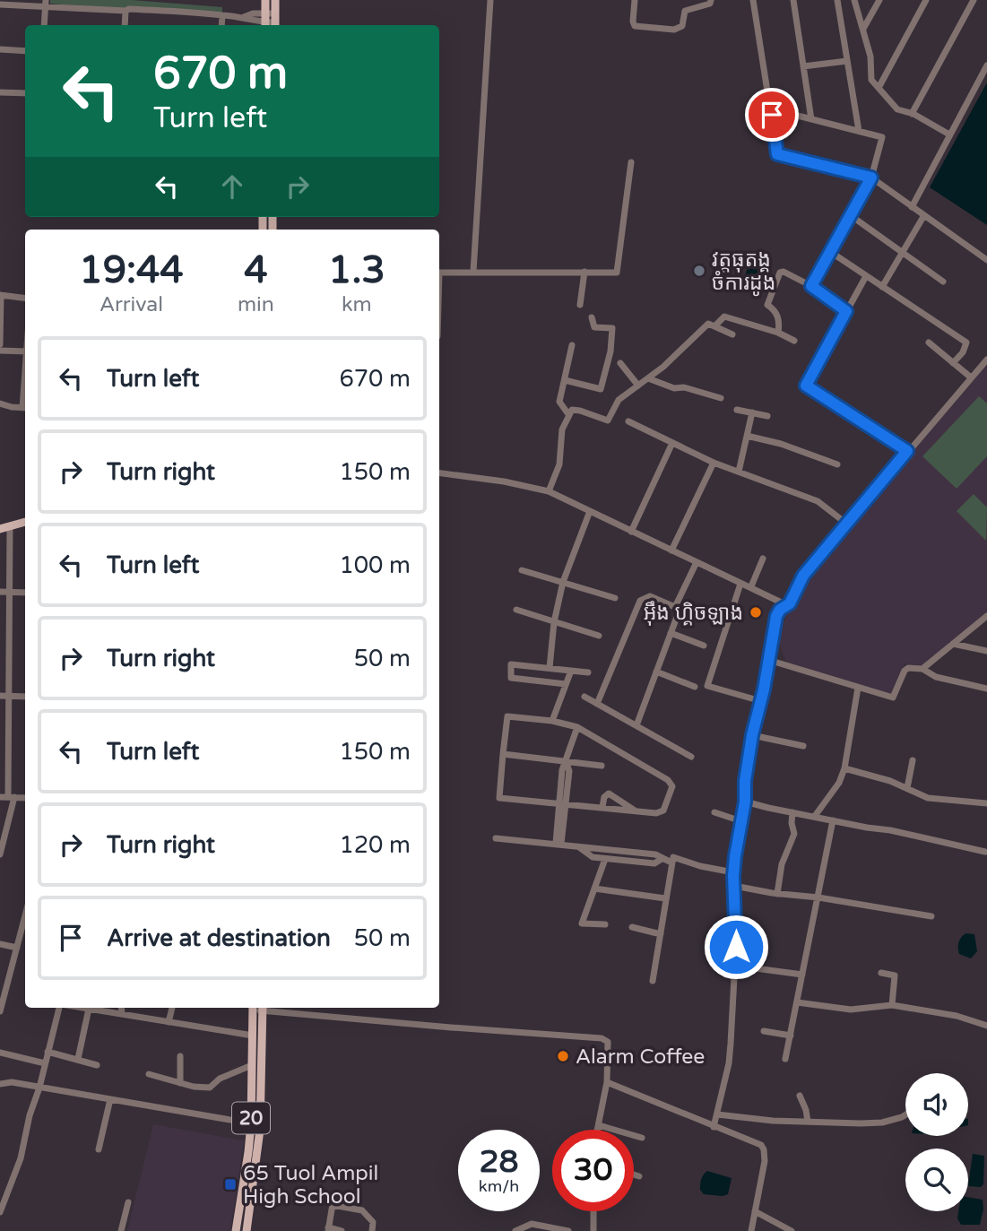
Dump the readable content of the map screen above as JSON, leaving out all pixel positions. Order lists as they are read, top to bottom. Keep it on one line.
{"streets":{"main road":["20"]},"places":{"other":["វត្តធុតង្គ ចំការដូង","អ៊ឹង ហ្គិចឡាង","Alarm Coffee"],"transit":["65 Tuol Ampil High School"]},"page":{"turn":["670 m","Turn left"],"eta":["19:44","Arrival","4","min","1.3","km"],"list":[{"name":"Turn left","value":"670 m"},{"name":"Turn right","value":"150 m"},{"name":"Turn left","value":"100 m"},{"name":"Turn right","value":"50 m"},{"name":"Turn left","value":"150 m"},{"name":"Turn right","value":"120 m"},{"name":"Arrive at destination","value":"50 m"}],"speed":"28 km/h","limit":"30"}}
